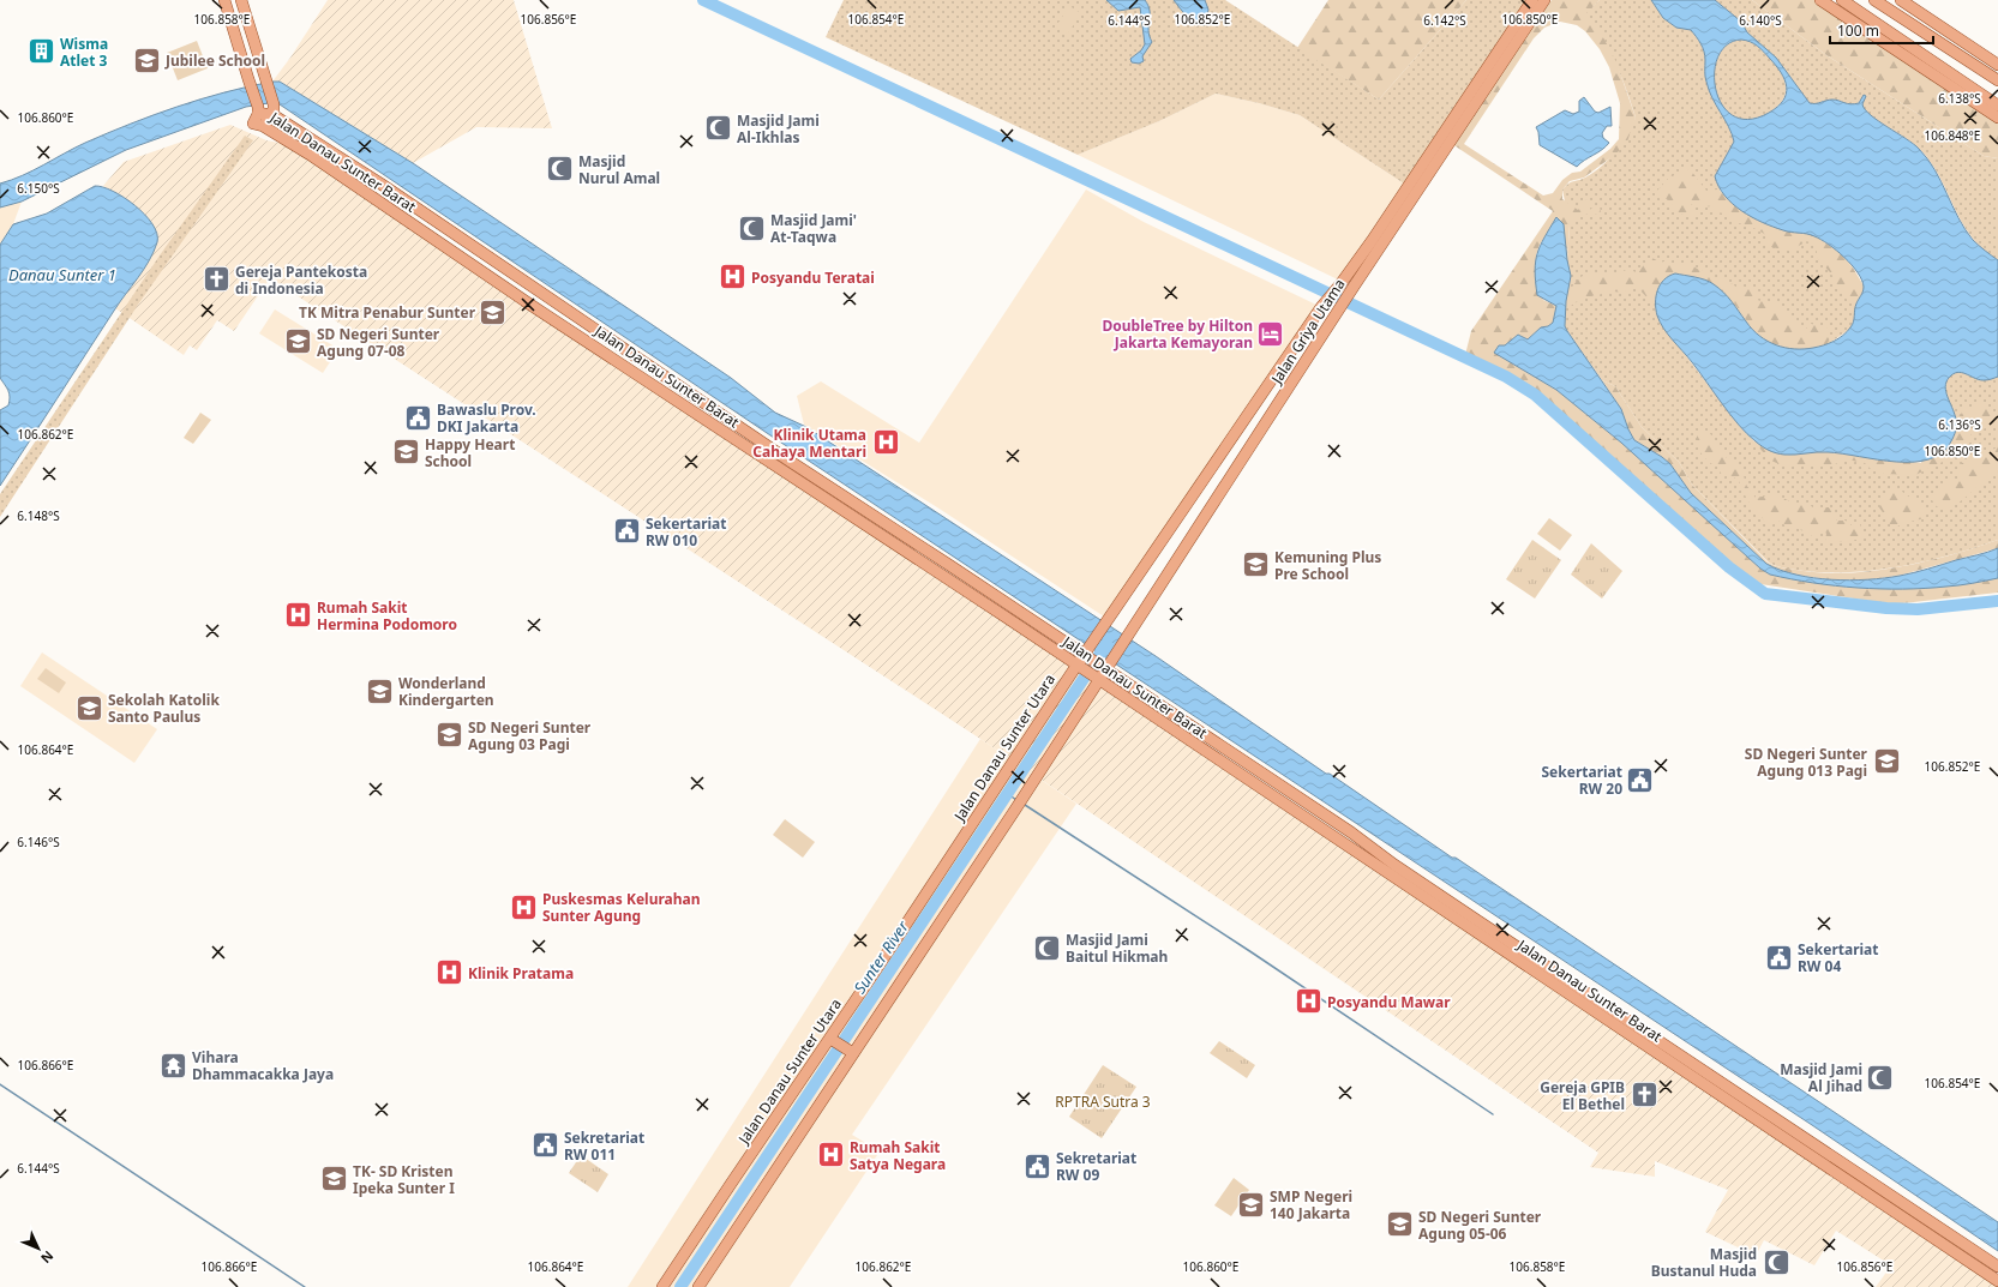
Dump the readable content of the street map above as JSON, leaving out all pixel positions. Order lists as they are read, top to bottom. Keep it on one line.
{"streets":{"main road":["Jalan Danau Sunter Barat","Jalan Griya Utama","Jalan Danau Sunter Utara"]},"crossings":[["Jalan Danau Sunter Barat","Jalan Griya Utama"],["Jalan Danau Sunter Barat","Jalan Danau Sunter Utara"],["Jalan Griya Utama","Jalan Danau Sunter Utara"]],"water":["Danau Sunter 1","Sunter River"],"parks":["RPTRA Sutra 3"],"places":{"building":["Wisma Atlet 3"],"school or university":["Jubilee School","TK Mitra Penabur Sunter","SD Negeri Sunter Agung 07-08","Happy Heart School","Kemuning Plus Pre School","Wonderland Kindergarten","Sekolah Katolik Santo Paulus","SD Negeri Sunter Agung 03 Pagi","SD Negeri Sunter Agung 013 Pagi","TK- SD Kristen Ipeka Sunter I","SMP Negeri 140 Jakarta","SD Negeri Sunter Agung 05-06"],"mosque":["Masjid Jami Al-Ikhlas","Masjid Nurul Amal","Masjid Jami' At-Taqwa","Masjid Jami Baitul Hikmah","Masjid Jami Al Jihad","Masjid Bustanul Huda"],"hospital":["Posyandu Teratai","Klinik Utama Cahaya Mentari","Rumah Sakit Hermina Podomoro","Puskesmas Kelurahan Sunter Agung","Klinik Pratama","Posyandu Mawar","Rumah Sakit Satya Negara"],"church":["Gereja Pantekosta di Indonesia","Gereja GPIB El Bethel"],"hotel":["DoubleTree by Hilton Jakarta Kemayoran"],"public building":["Bawaslu Prov. DKI Jakarta","Sekertariat RW 010","Sekertariat RW 20","Sekertariat RW 04","Sekretariat RW 011","Sekretariat RW 09"],"temple":["Vihara Dhammacakka Jaya"]},"scale_bar":"100 m","north":"bottom right","coordinates":["106.856°E","106.854°E","106.850°E","106.858°E","106.852°E","6.144°S","6.142°S","6.140°S","6.138°S","106.860°E","106.848°E","6.150°S","6.136°S","106.862°E","6.148°S","106.864°E","6.146°S","106.866°E"]}
